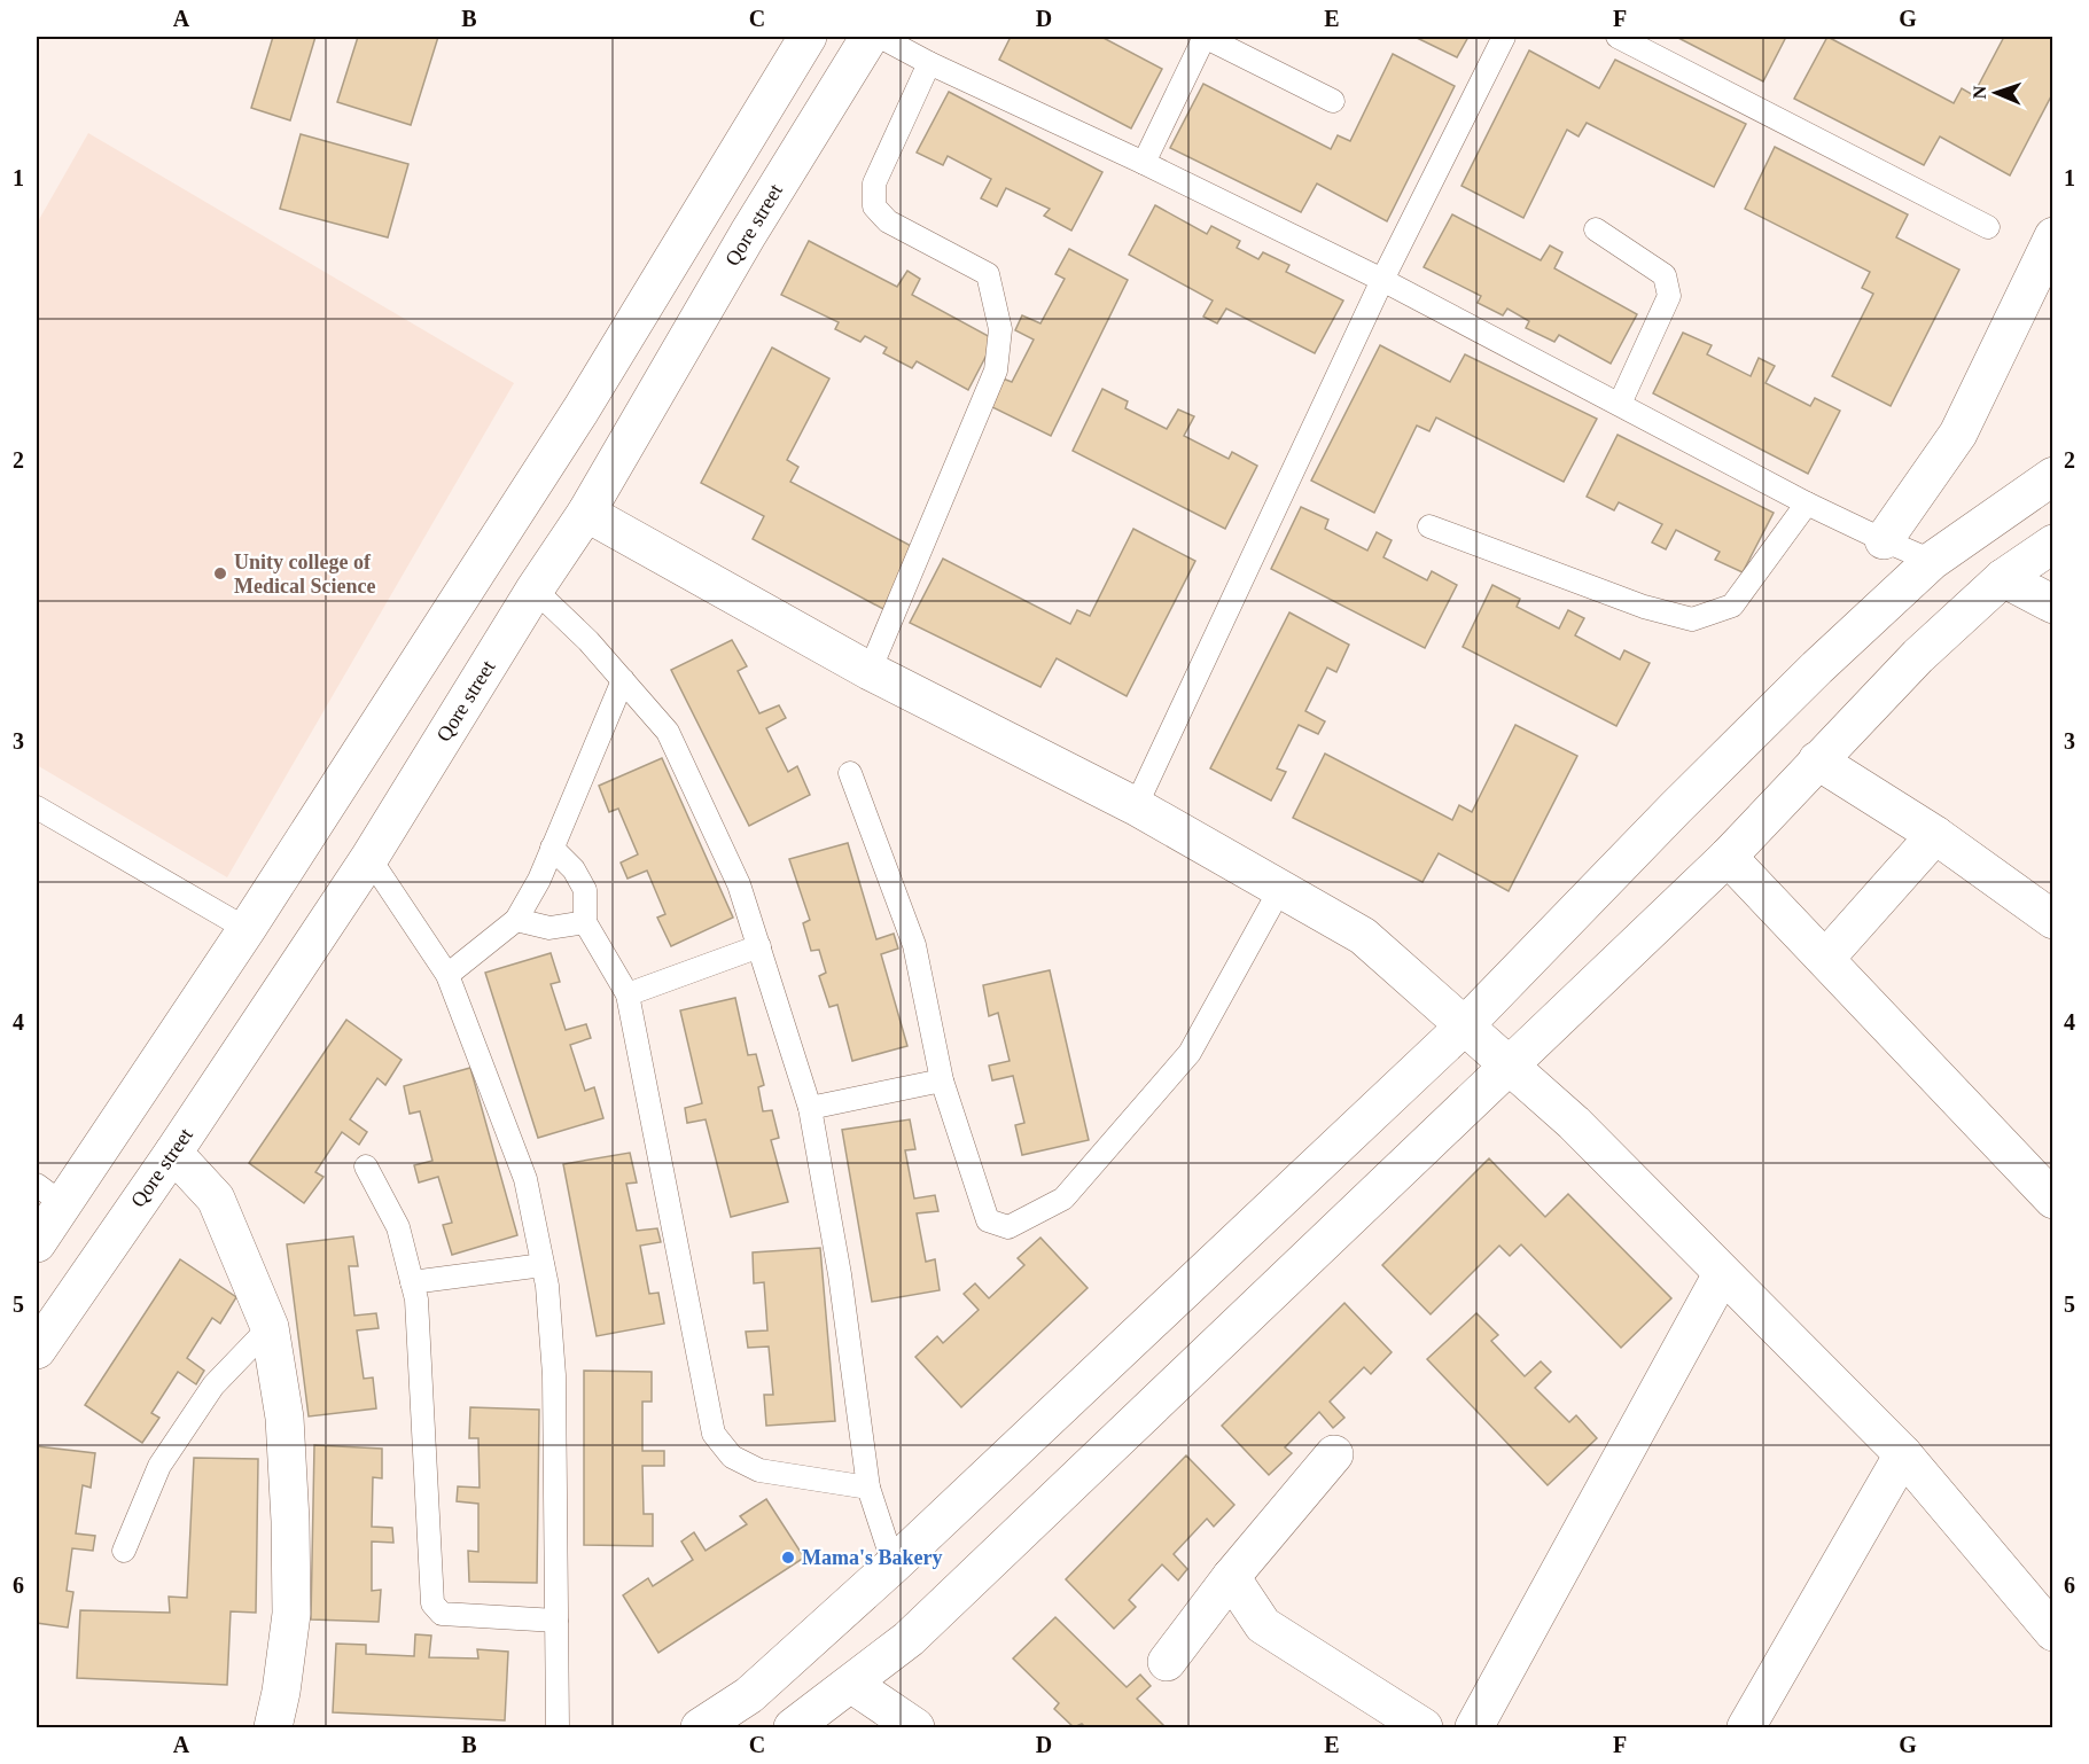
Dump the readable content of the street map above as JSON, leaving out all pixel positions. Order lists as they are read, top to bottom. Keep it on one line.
{"streets":{"main road":["Qore street"]},"places":["Unity college of Medical Science","Mama's Bakery"],"north":"left","grid":{"columns":["A","B","C","D","E","F","G"],"rows":["1","2","3","4","5","6"]}}
